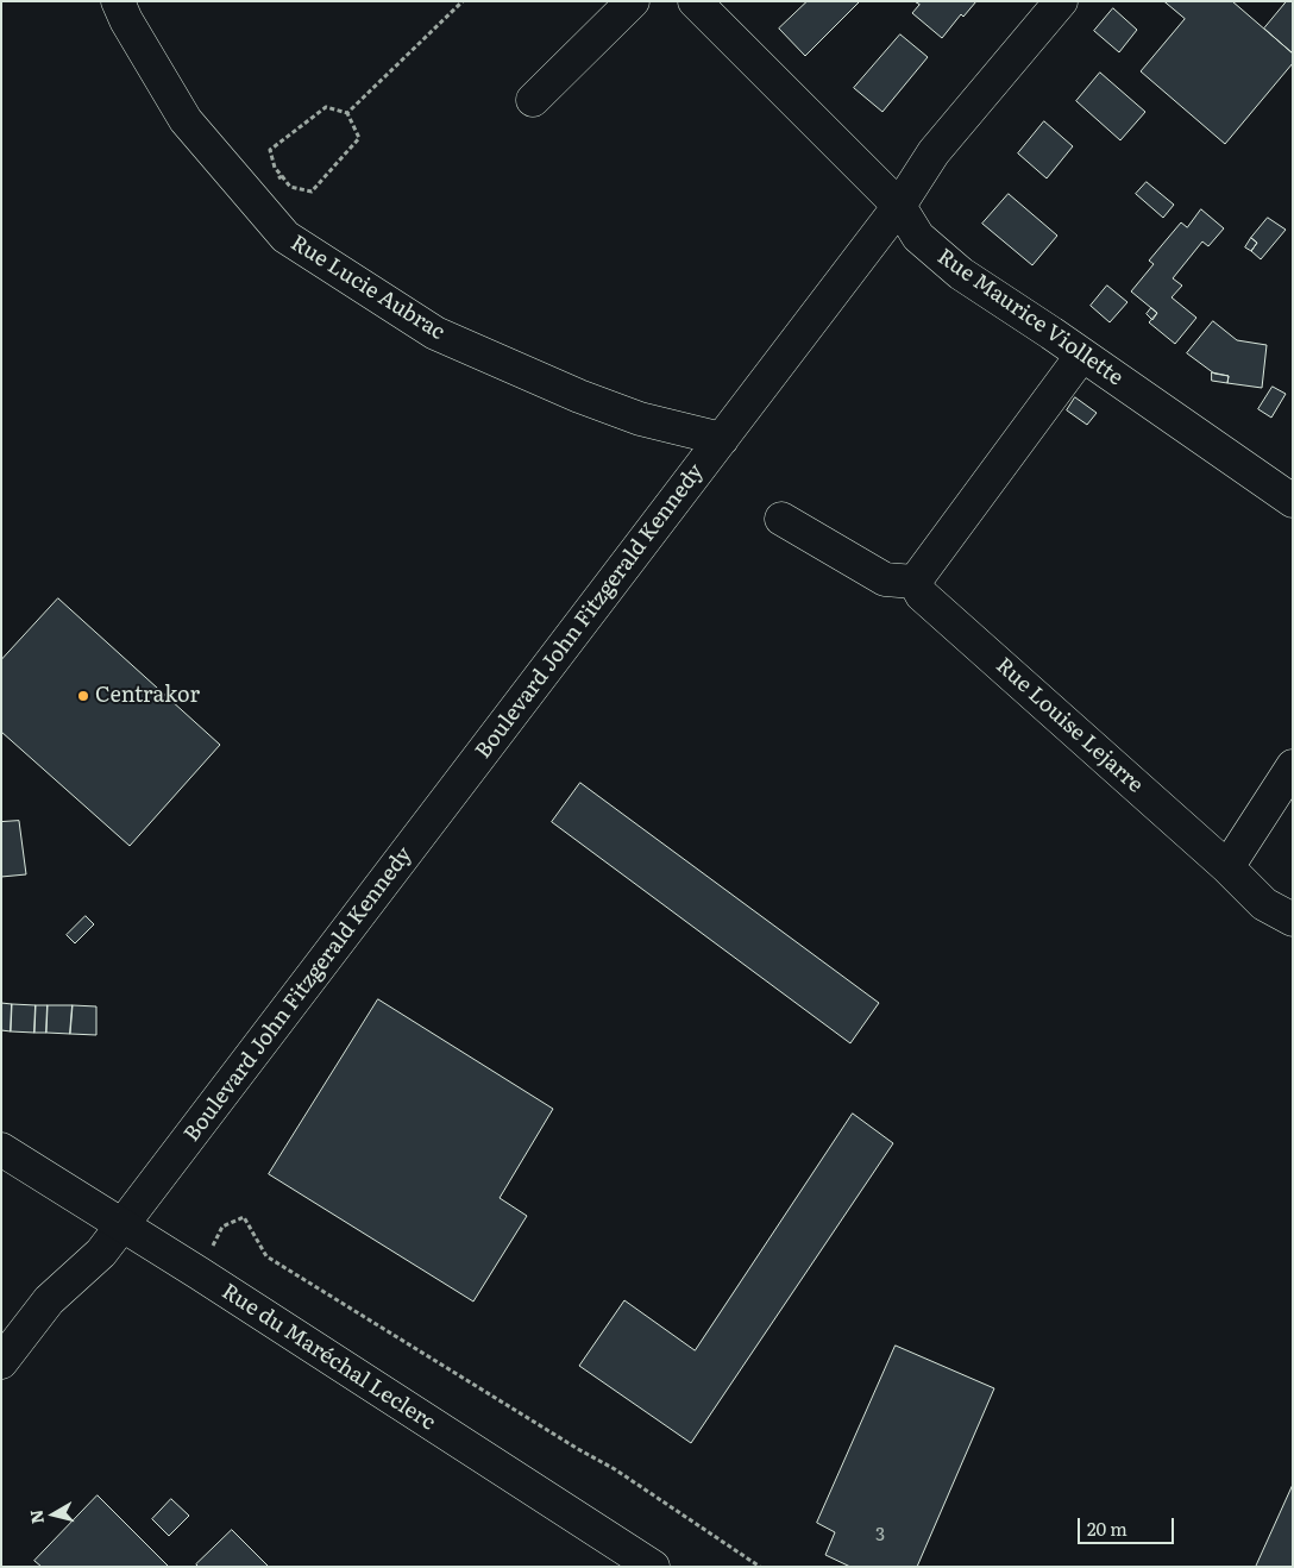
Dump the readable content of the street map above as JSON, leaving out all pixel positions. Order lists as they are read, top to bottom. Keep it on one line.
{"streets":{"street":["Rue Lucie Aubrac","Rue Maurice Viollette","Boulevard John Fitzgerald Kennedy","Rue Louise Lejarre","Rue du Maréchal Leclerc"]},"crossings":[["Rue Lucie Aubrac","Boulevard John Fitzgerald Kennedy"],["Rue Maurice Viollette","Boulevard John Fitzgerald Kennedy"],["Boulevard John Fitzgerald Kennedy","Rue du Maréchal Leclerc"]],"places":["Centrakor"],"house_numbers":["3"],"scale_bar":"20 m","north":"left"}
